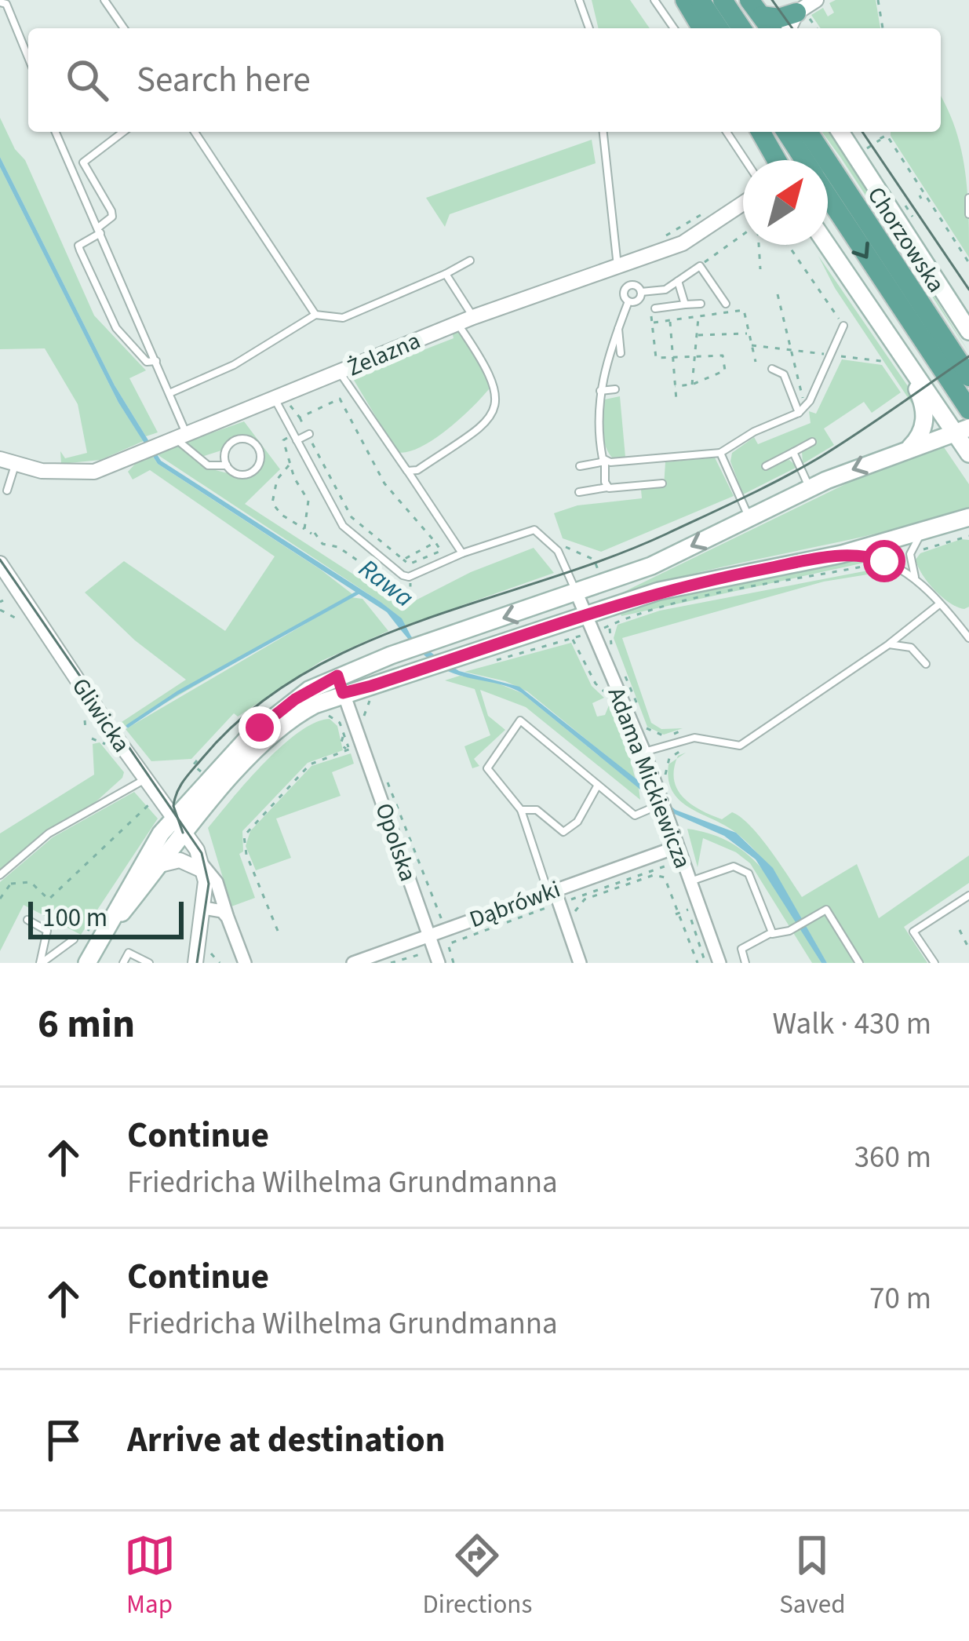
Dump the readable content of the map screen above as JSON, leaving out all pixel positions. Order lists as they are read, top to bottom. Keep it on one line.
{"streets":{"main road":["Chorzowska"],"street":["Żelazna","Gliwicka","Adama Mickiewicza","Opolska","Dąbrówki"]},"crossings":[["Adama Mickiewicza","Dąbrówki"],["Opolska","Dąbrówki"]],"water":["Rawa"],"scale_bar":"100 m","north":"top right","page":{"search":"Search here","scale":"100 m","heading":["6 min","Walk · 430 m"],"list":[["Continue","Friedricha Wilhelma Grundmanna","360 m"],["Continue","Friedricha Wilhelma Grundmanna","70 m"],"Arrive at destination"],"nav":["Map","Directions","Saved"]}}
